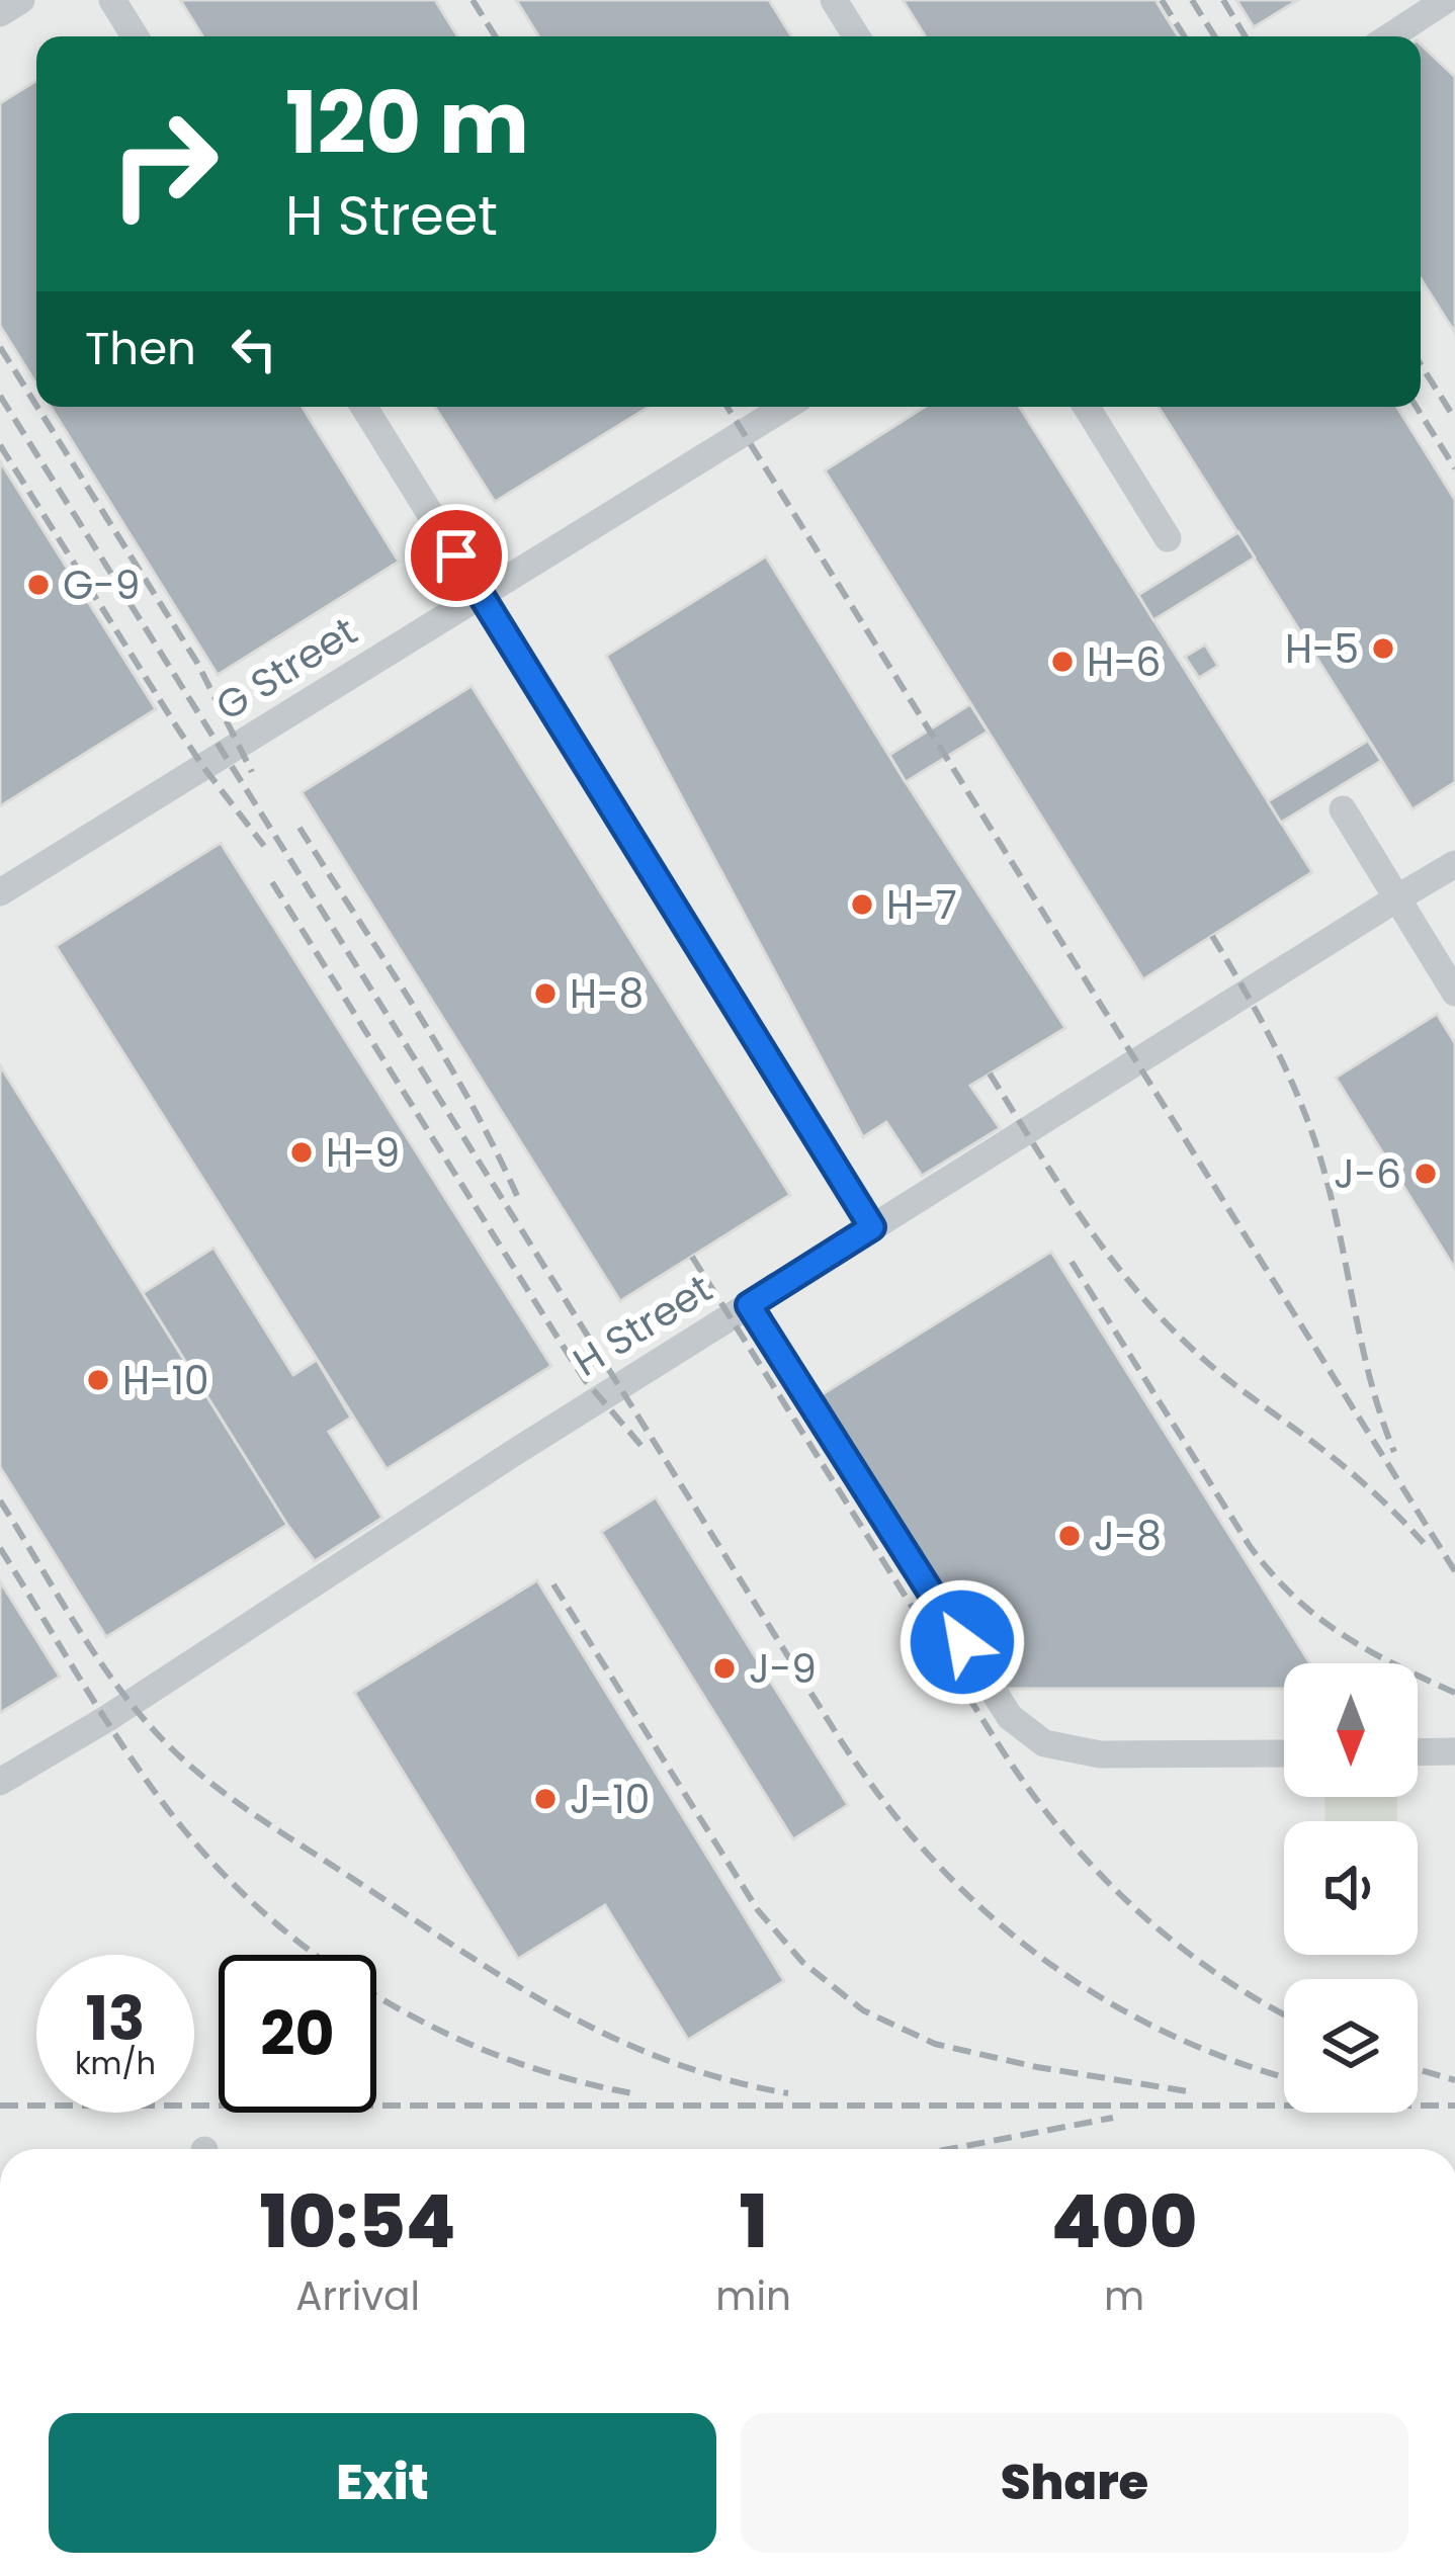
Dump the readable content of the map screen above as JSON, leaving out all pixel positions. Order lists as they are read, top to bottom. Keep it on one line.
{"streets":{"lane":["G Street","H Street"]},"places":["G-9","H-5","H-6","H-7","H-8","H-9","J-6","H-10","J-8","J-9","J-10"],"north":"bottom","page":{"turn":["120 m","H Street"],"then":"Then","speed":"13 km/h","limit":"20","eta":["10:54","Arrival","1","min","400","m"],"buttons":["Exit","Share"]}}
